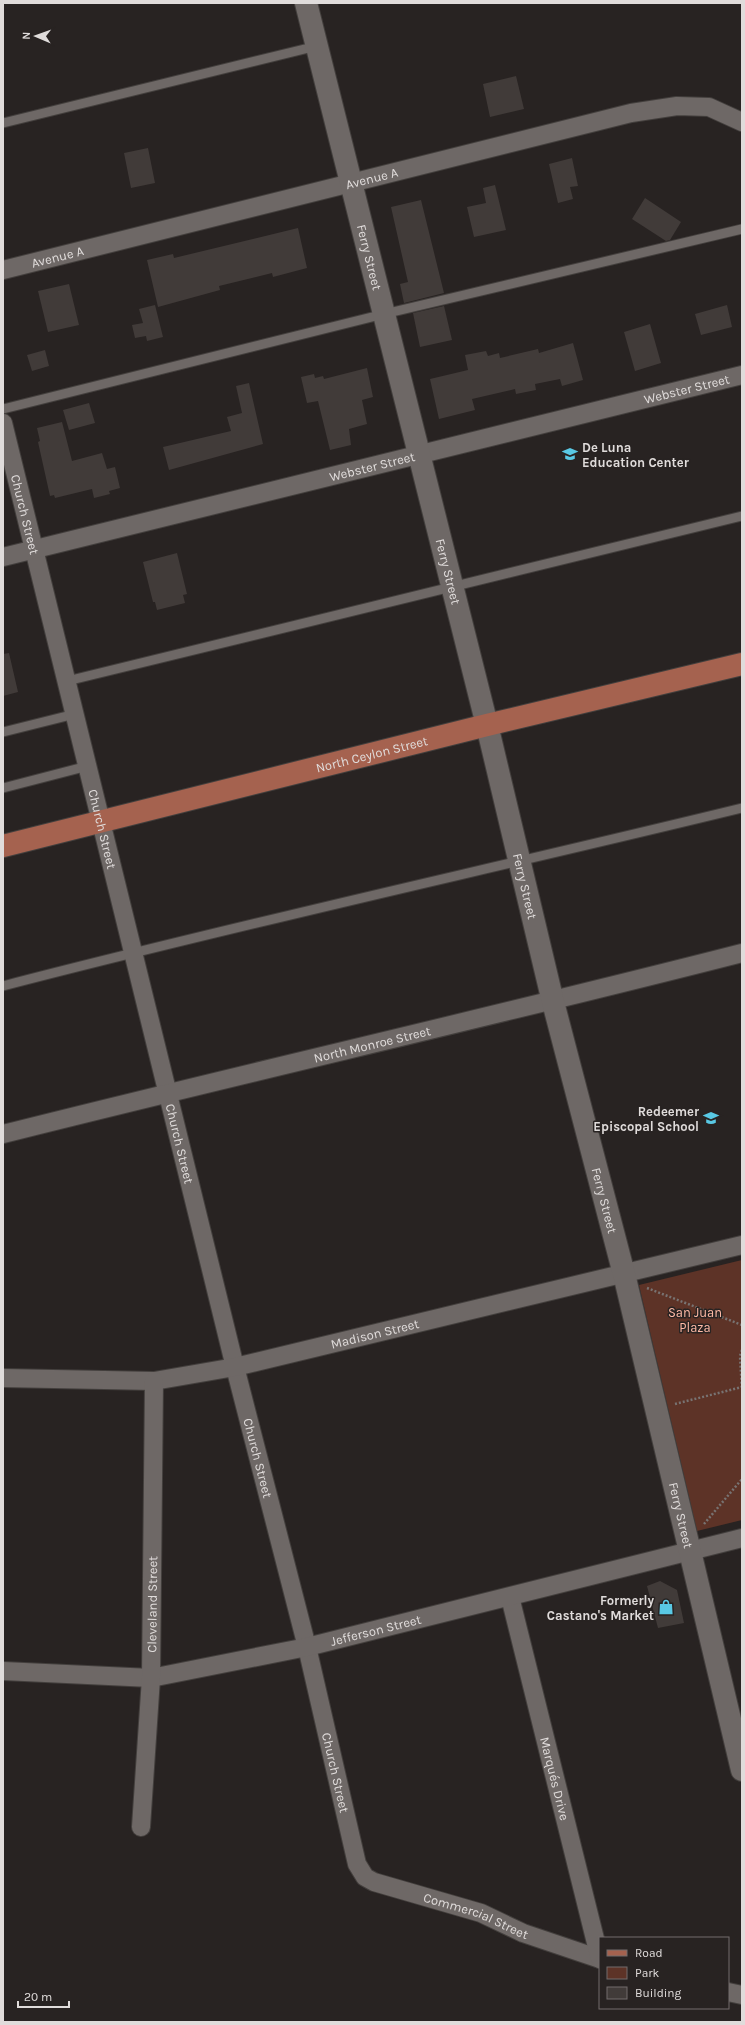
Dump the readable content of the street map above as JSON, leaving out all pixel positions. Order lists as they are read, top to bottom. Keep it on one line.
{"streets":{"main road":["North Ceylon Street"],"street":["Avenue A","Ferry Street","Webster Street","Church Street","North Monroe Street","Madison Street","Cleveland Street","Jefferson Street","Marqués Drive","Commercial Street"]},"crossings":[["Avenue A","Ferry Street"],["Ferry Street","Webster Street"],["Ferry Street","North Ceylon Street"],["Ferry Street","North Monroe Street"],["Ferry Street","Madison Street"],["Ferry Street","Jefferson Street"],["Webster Street","Church Street"],["Church Street","North Ceylon Street"],["Church Street","North Monroe Street"],["Church Street","Madison Street"],["Church Street","Jefferson Street"],["Church Street","Commercial Street"],["Madison Street","Cleveland Street"],["Cleveland Street","Jefferson Street"],["Jefferson Street","Marqués Drive"]],"parks":["San Juan Plaza"],"places":{"school or university":["De Luna Education Center","Redeemer Episcopal School"],"shop":["Formerly Castano's Market"]},"legend":["Road","Park","Building"],"scale_bar":"20 m","north":"left"}
